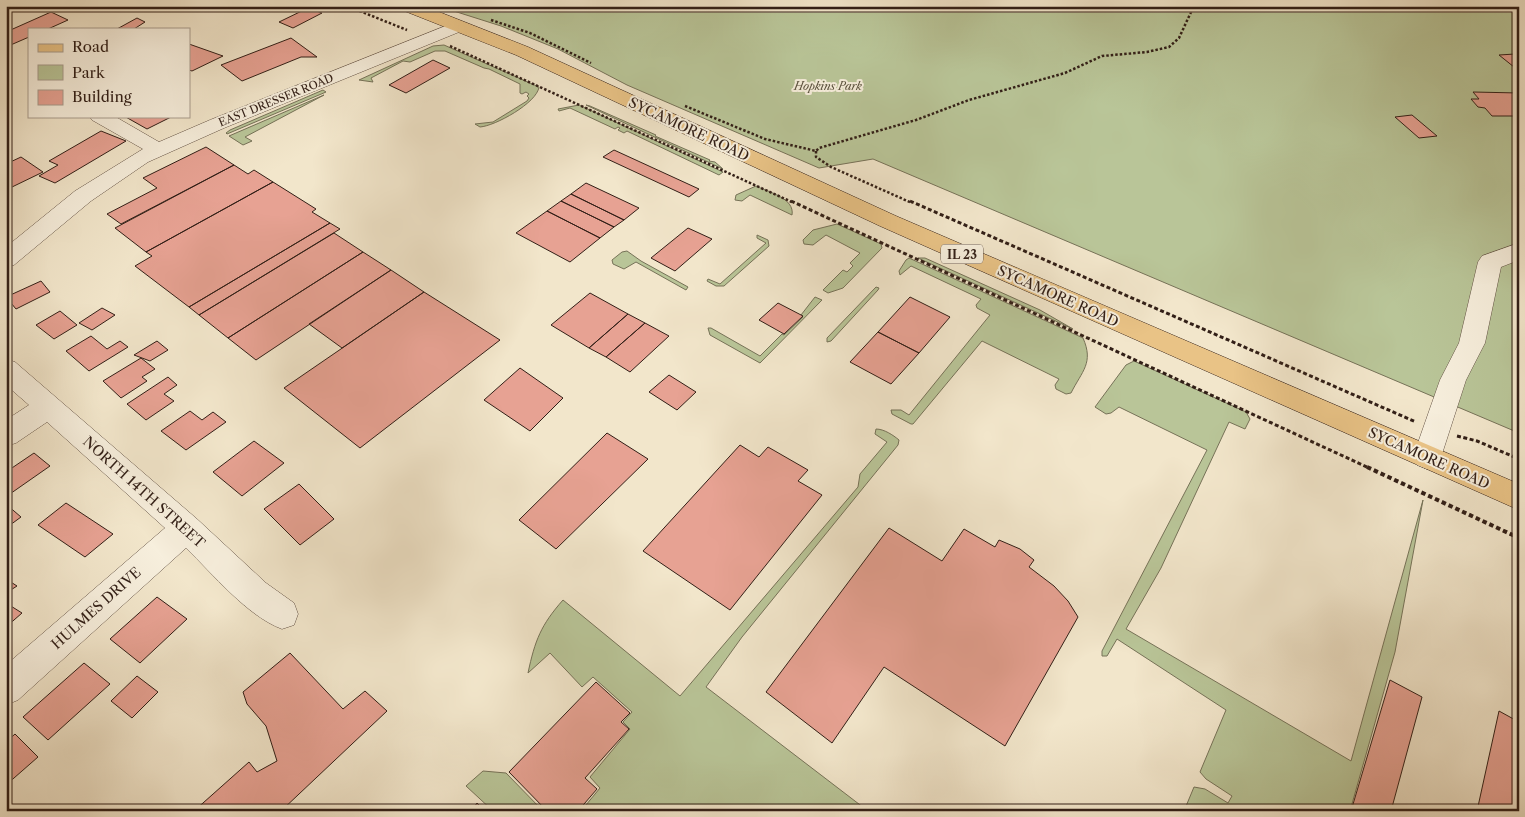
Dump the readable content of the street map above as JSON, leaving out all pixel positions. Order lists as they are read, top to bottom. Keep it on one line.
{"streets":{"main road":["SYCAMORE ROAD","IL 23"],"street":["EAST DRESSER ROAD","NORTH 14TH STREET","HULMES DRIVE"]},"crossings":[["EAST DRESSER ROAD","SYCAMORE ROAD"],["NORTH 14TH STREET","HULMES DRIVE"]],"parks":["Hopkins Park"],"legend":["Road","Park","Building"]}
